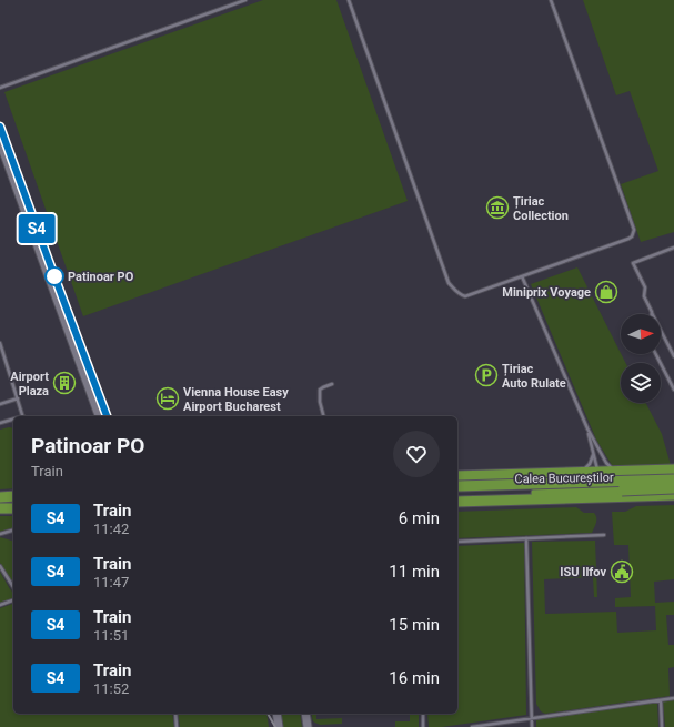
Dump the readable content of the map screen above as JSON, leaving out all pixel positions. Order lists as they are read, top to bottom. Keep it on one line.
{"streets":{"highway":["Calea Bucureștilor"]},"places":{"museum":["Țiriac Collection"],"other":["Patinoar PO"],"shop":["Miniprix Voyage"],"parking":["Țiriac Auto Rulate"],"building":["Airport Plaza"],"hotel":["Vienna House Easy Airport Bucharest"],"public building":["ISU Ilfov"]},"north":"right","page":{"on_map":"S4","heading":["Patinoar PO","Train"],"list":[{"mark":"S4","name":"Train","note":"11:42","value":"6 min"},{"mark":"S4","name":"Train","note":"11:47","value":"11 min"},{"mark":"S4","name":"Train","note":"11:51","value":"15 min"},{"mark":"S4","name":"Train","note":"11:52","value":"16 min"}]}}
